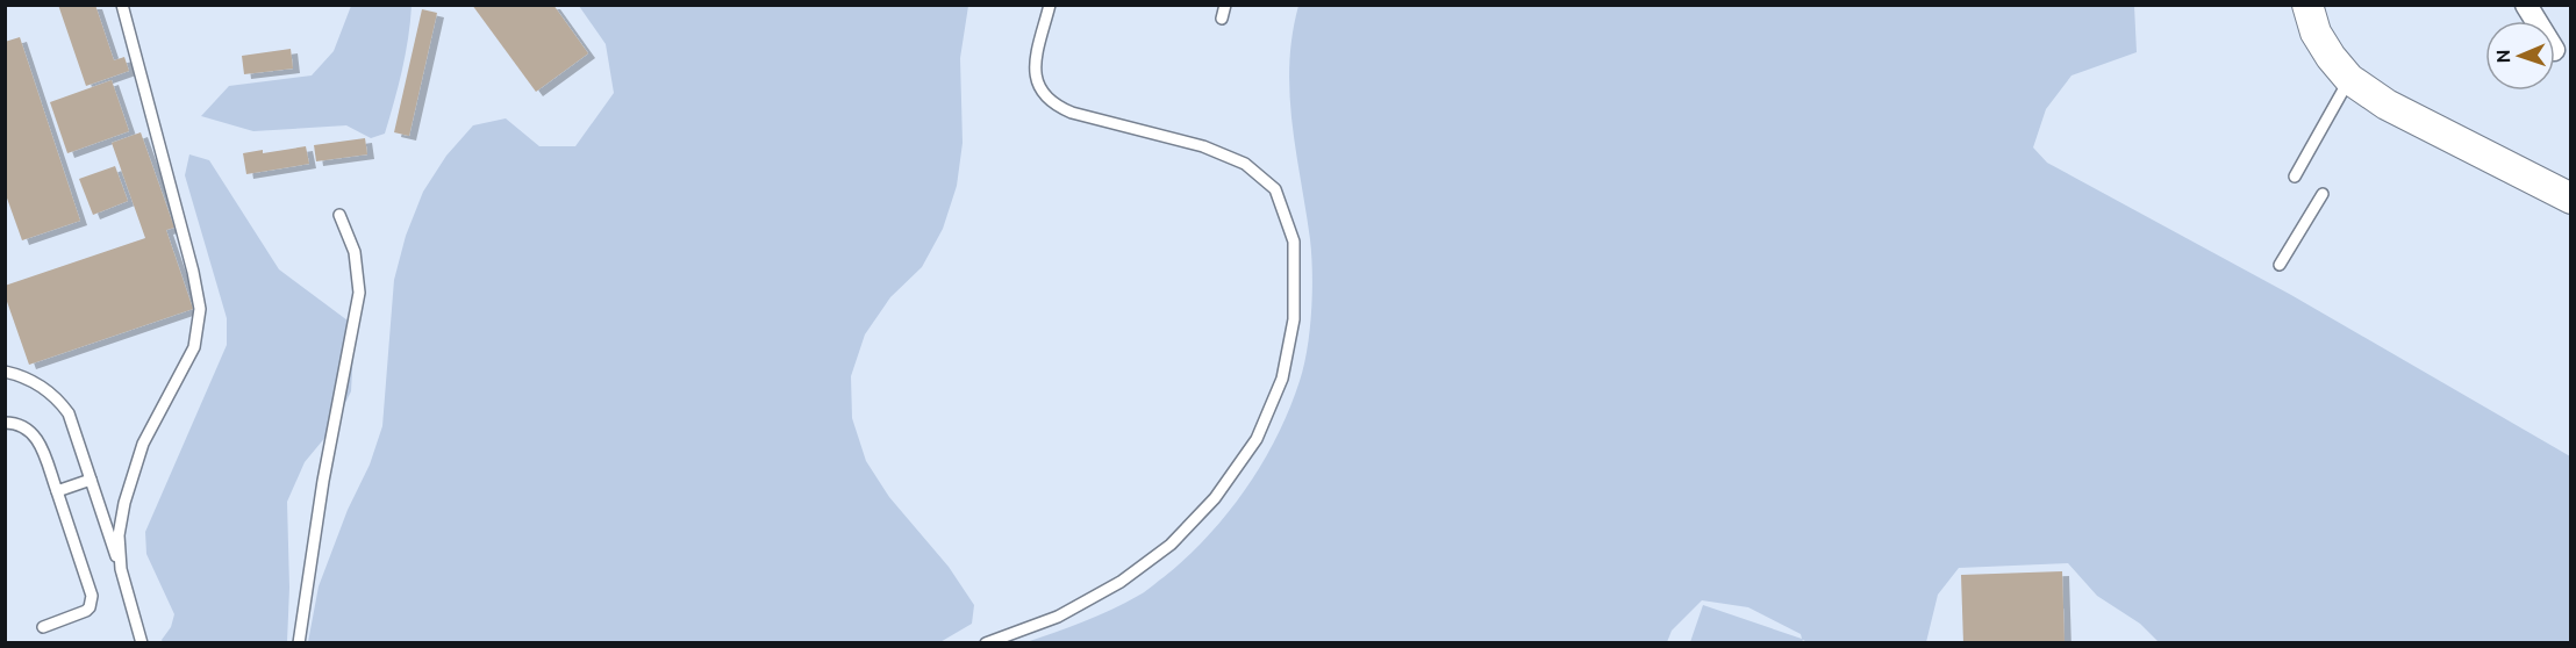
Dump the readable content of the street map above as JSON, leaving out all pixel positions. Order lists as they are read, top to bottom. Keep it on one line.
{"north":"left"}
